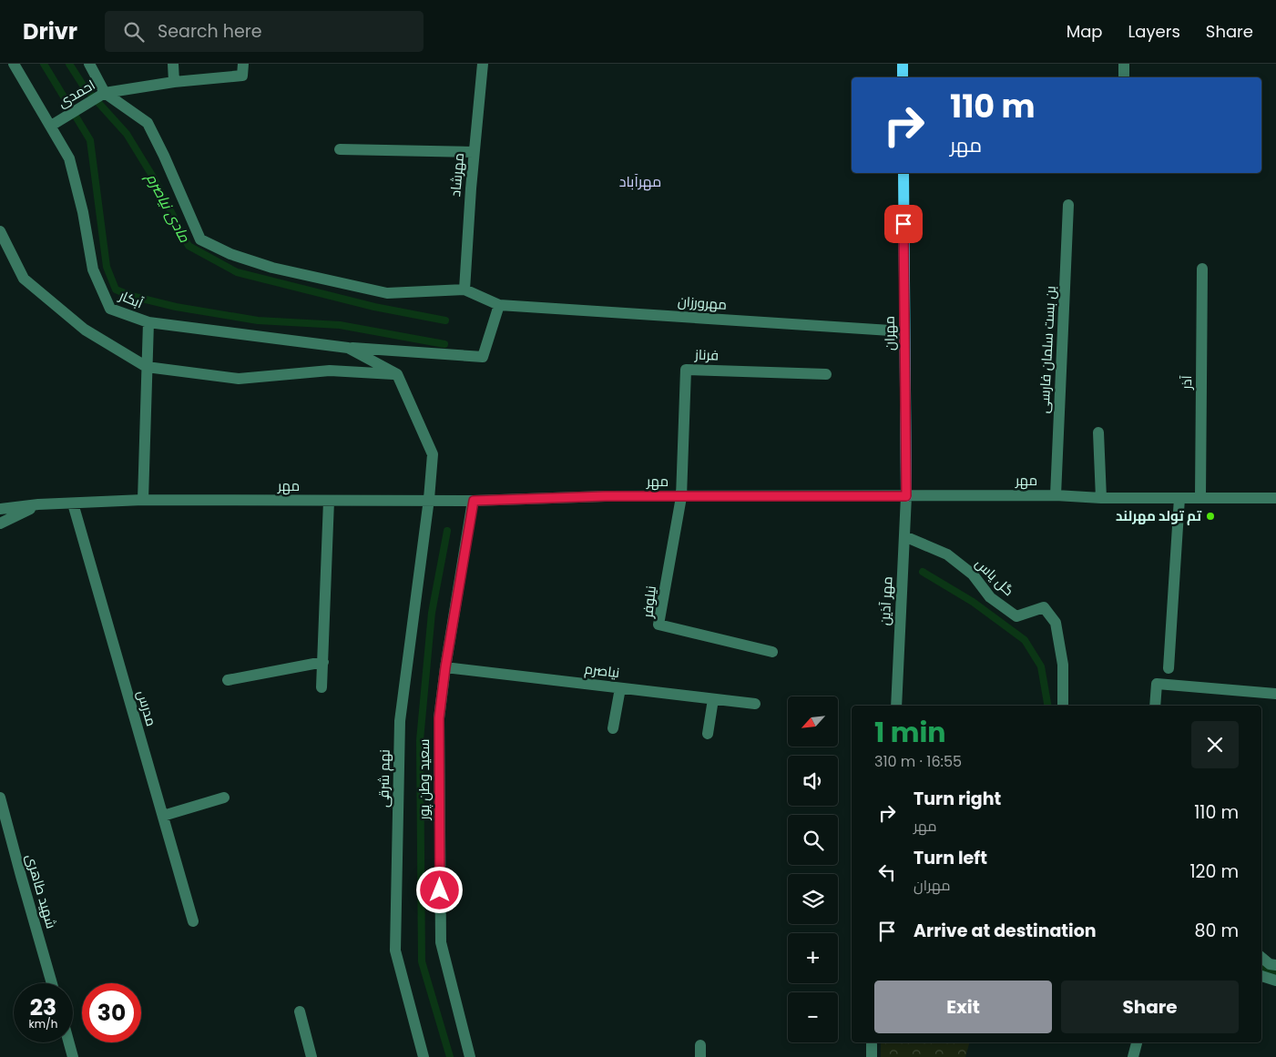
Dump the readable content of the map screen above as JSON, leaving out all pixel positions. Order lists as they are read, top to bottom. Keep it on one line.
{"streets":{"main road":["مهران"],"street":["احمدی","مهرشاد","آبکار","مهرورزان","بن بست سلمان فارسی","فرناز","آذر","مهر","گل یاس","مهر آذین","نیلوفر","نیاصرم","مدرس","نهم شرقی","سعید وطن پور","شهید طاهری"]},"crossings":[["احمدی","آبکار"],["مهرورزان","مهران"],["مهران","مهر"],["مهران","مهر آذین"],["بن بست سلمان فارسی","مهر"],["فرناز","مهر"],["فرناز","نیلوفر"],["آذر","مهر"],["مهر","مهر آذین"],["مهر","نیلوفر"],["مهر","مدرس"],["مهر","نهم شرقی"],["مهر","سعید وطن پور"],["گل یاس","مهر آذین"],["نیاصرم","سعید وطن پور"]],"districts":["مهرآباد"],"water":["مادی نیاصرم"],"places":["تم تولد مهرلند"],"north":"bottom left","page":{"header":"Drivr","search":"Search here","nav":["Map","Layers","Share"],"turn":["110 m","مهر"],"map_buttons":["+","−"],"heading":["1 min","310 m · 16:55"],"list":[{"name":"Turn right","note":"مهر","value":"110 m"},{"name":"Turn left","note":"مهران","value":"120 m"},{"name":"Arrive at destination","value":"80 m"}],"buttons":["Exit","Share"],"speed":"23 km/h","limit":"30"}}
